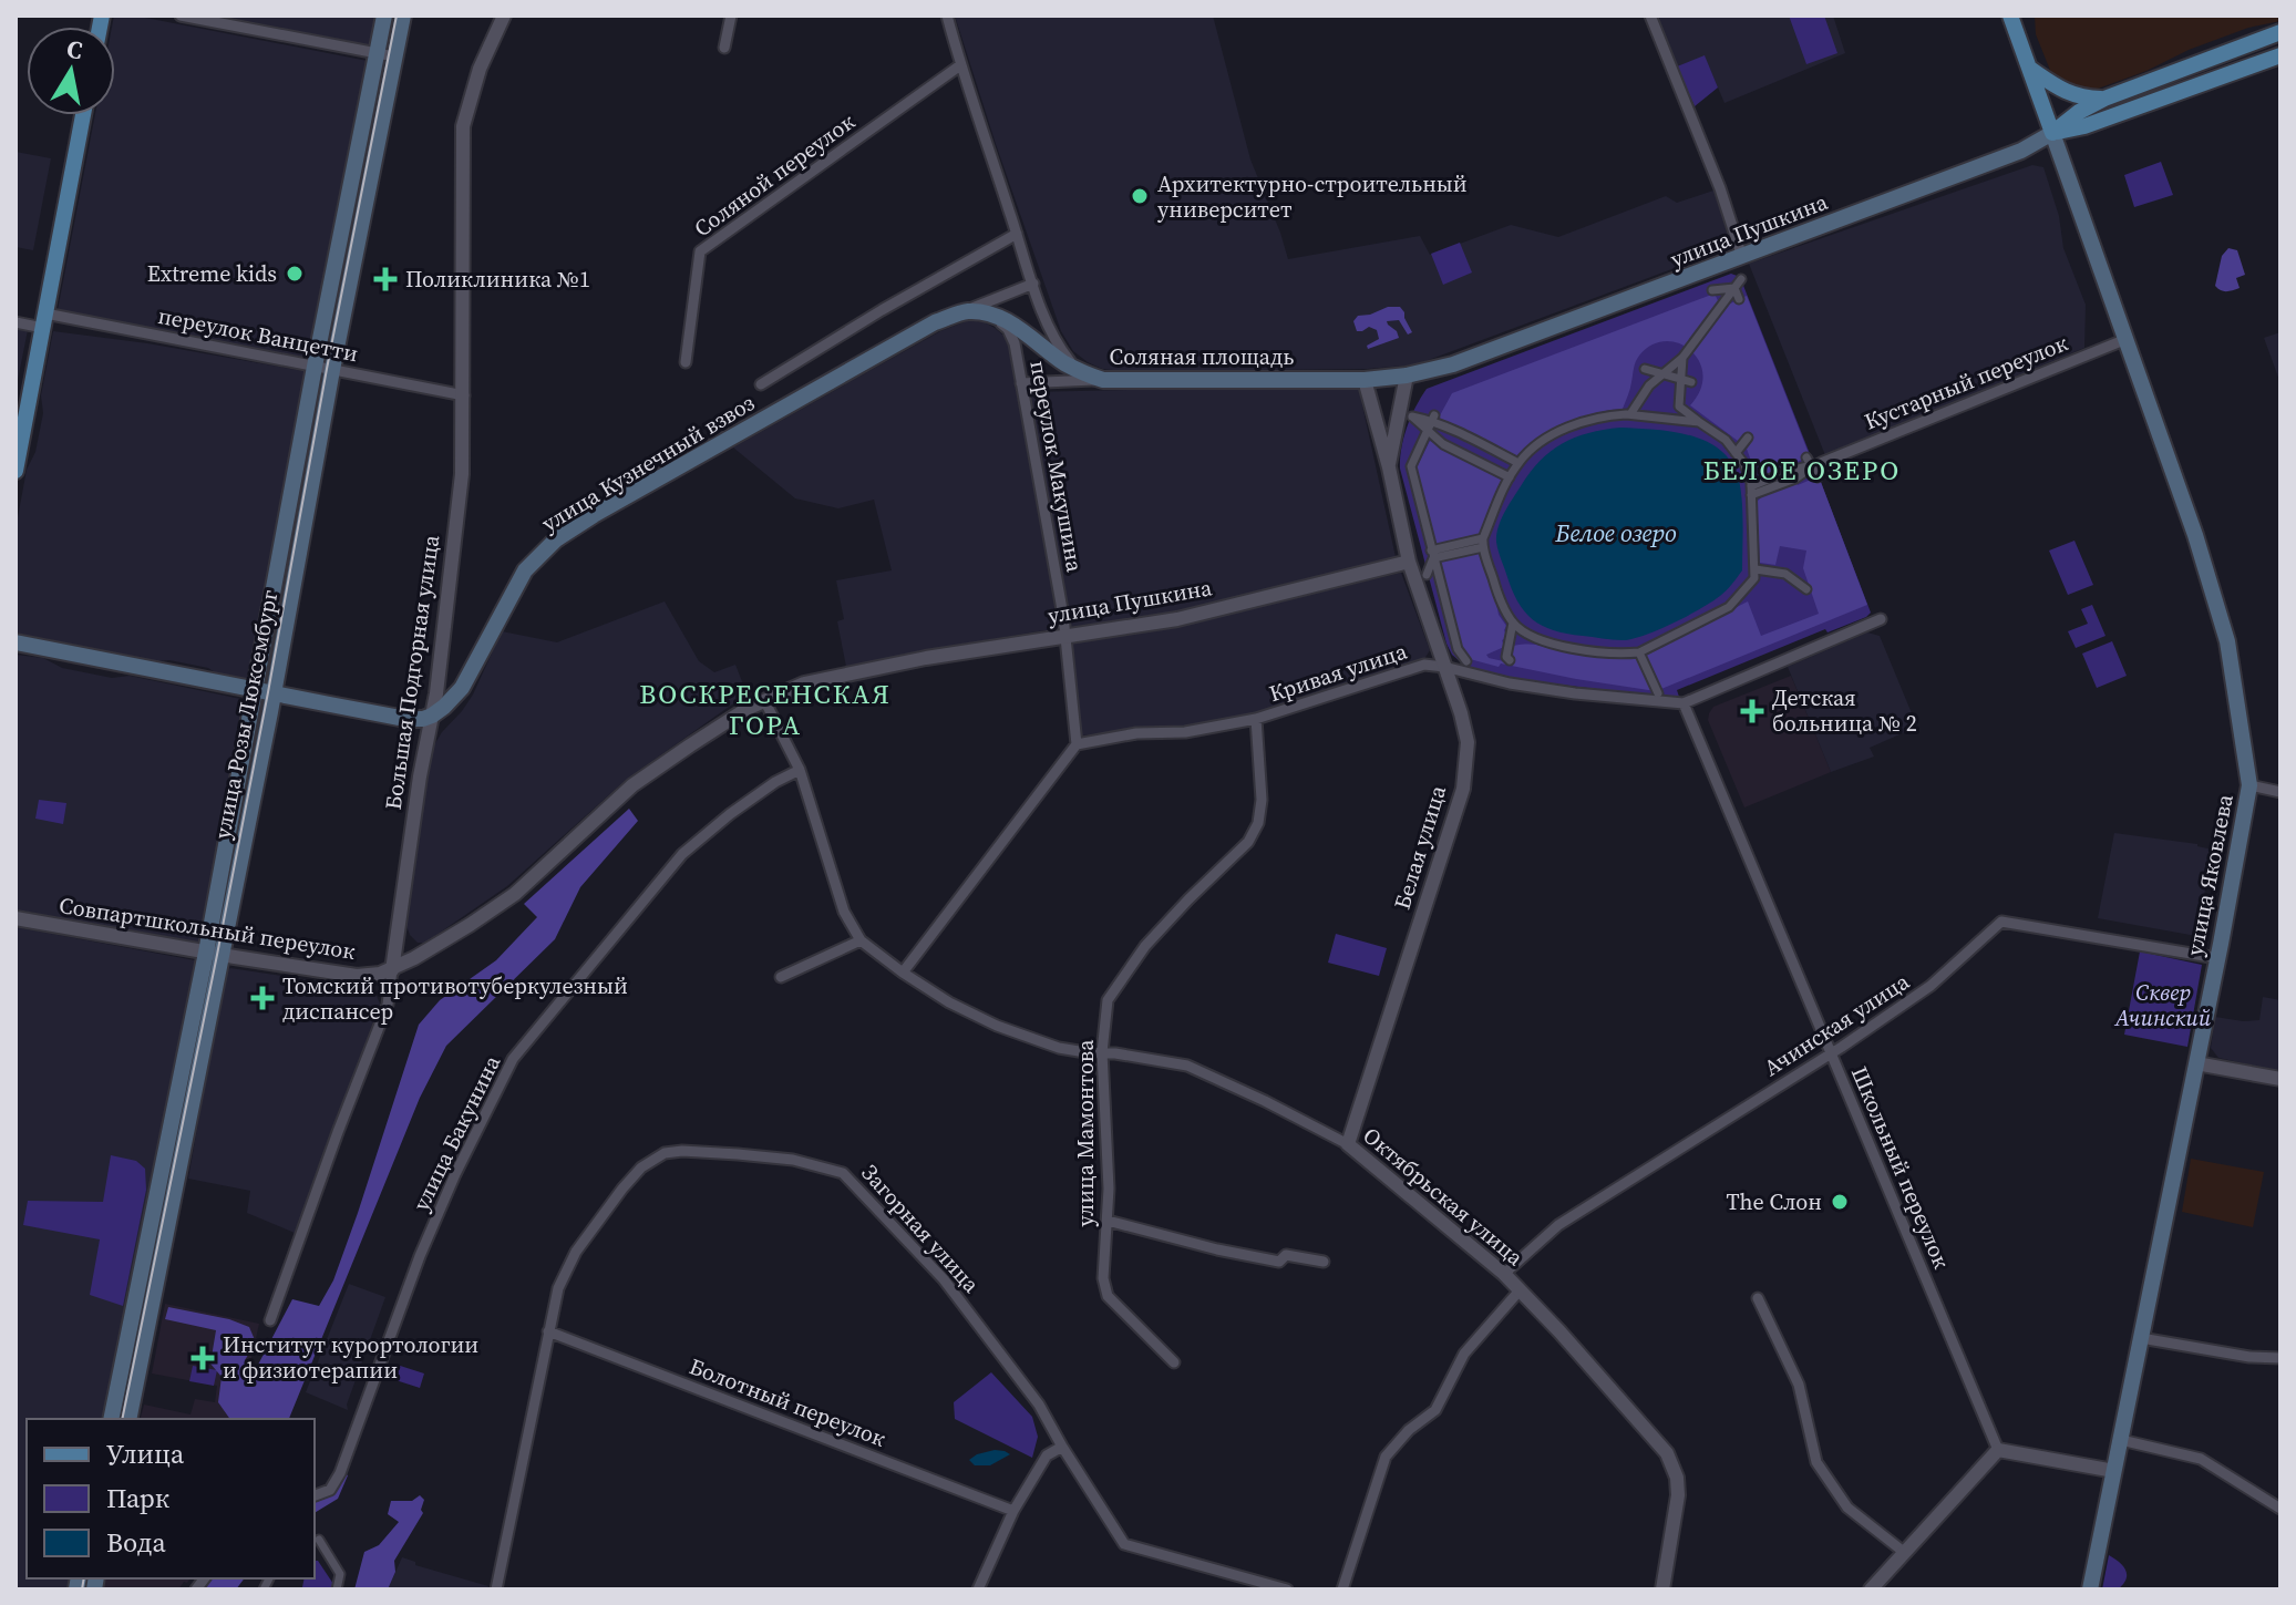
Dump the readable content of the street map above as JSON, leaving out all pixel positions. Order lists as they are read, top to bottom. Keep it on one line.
{"streets":{"main road":["улица Пушкина","Соляная площадь","улица Кузнечный взвоз","улица Розы Люксембург","улица Яковлева"],"street":["Соляной переулок","переулок Ванцетти","Кустарный переулок","переулок Макушина","Большая Подгорная улица","Кривая улица","Белая улица","Совпартшкольный переулок","Ачинская улица","улица Бакунина","улица Мамонтова","Школьный переулок","Октябрьская улица","Загорная улица","Болотный переулок"]},"crossings":[["Соляной переулок","переулок Макушина"],["улица Пушкина","Соляная площадь"],["улица Пушкина","переулок Макушина"],["улица Пушкина","Большая Подгорная улица"],["улица Пушкина","Белая улица"],["улица Пушкина","улица Яковлева"],["улица Пушкина","Совпартшкольный переулок"],["улица Пушкина","Октябрьская улица"],["переулок Ванцетти","Большая Подгорная улица"],["переулок Ванцетти","улица Розы Люксембург"],["Соляная площадь","переулок Макушина"],["Кустарный переулок","улица Яковлева"],["улица Кузнечный взвоз","Большая Подгорная улица"],["переулок Макушина","Кривая улица"],["Большая Подгорная улица","Совпартшкольный переулок"],["Кривая улица","Белая улица"],["Кривая улица","улица Мамонтова"],["Кривая улица","Школьный переулок"],["улица Розы Люксембург","Совпартшкольный переулок"],["Белая улица","Октябрьская улица"],["улица Яковлева","Ачинская улица"],["Ачинская улица","Школьный переулок"],["Ачинская улица","Октябрьская улица"],["улица Бакунина","Октябрьская улица"],["улица Мамонтова","Октябрьская улица"],["Загорная улица","Болотный переулок"]],"districts":["БЕЛОЕ ОЗЕРО","ВОСКРЕСЕНСКАЯ ГОРА"],"water":["Белое озеро"],"parks":["Сквер Ачинский"],"places":{"other":["Архитектурно-строительный университет","Extreme kids","The Слон"],"health":["Поликлиника №1","Детская больница № 2","Томский противотуберкулезный диспансер","Институт курортологии и физиотерапии"]},"legend":["Улица","Парк","Вода"],"north":"top"}
